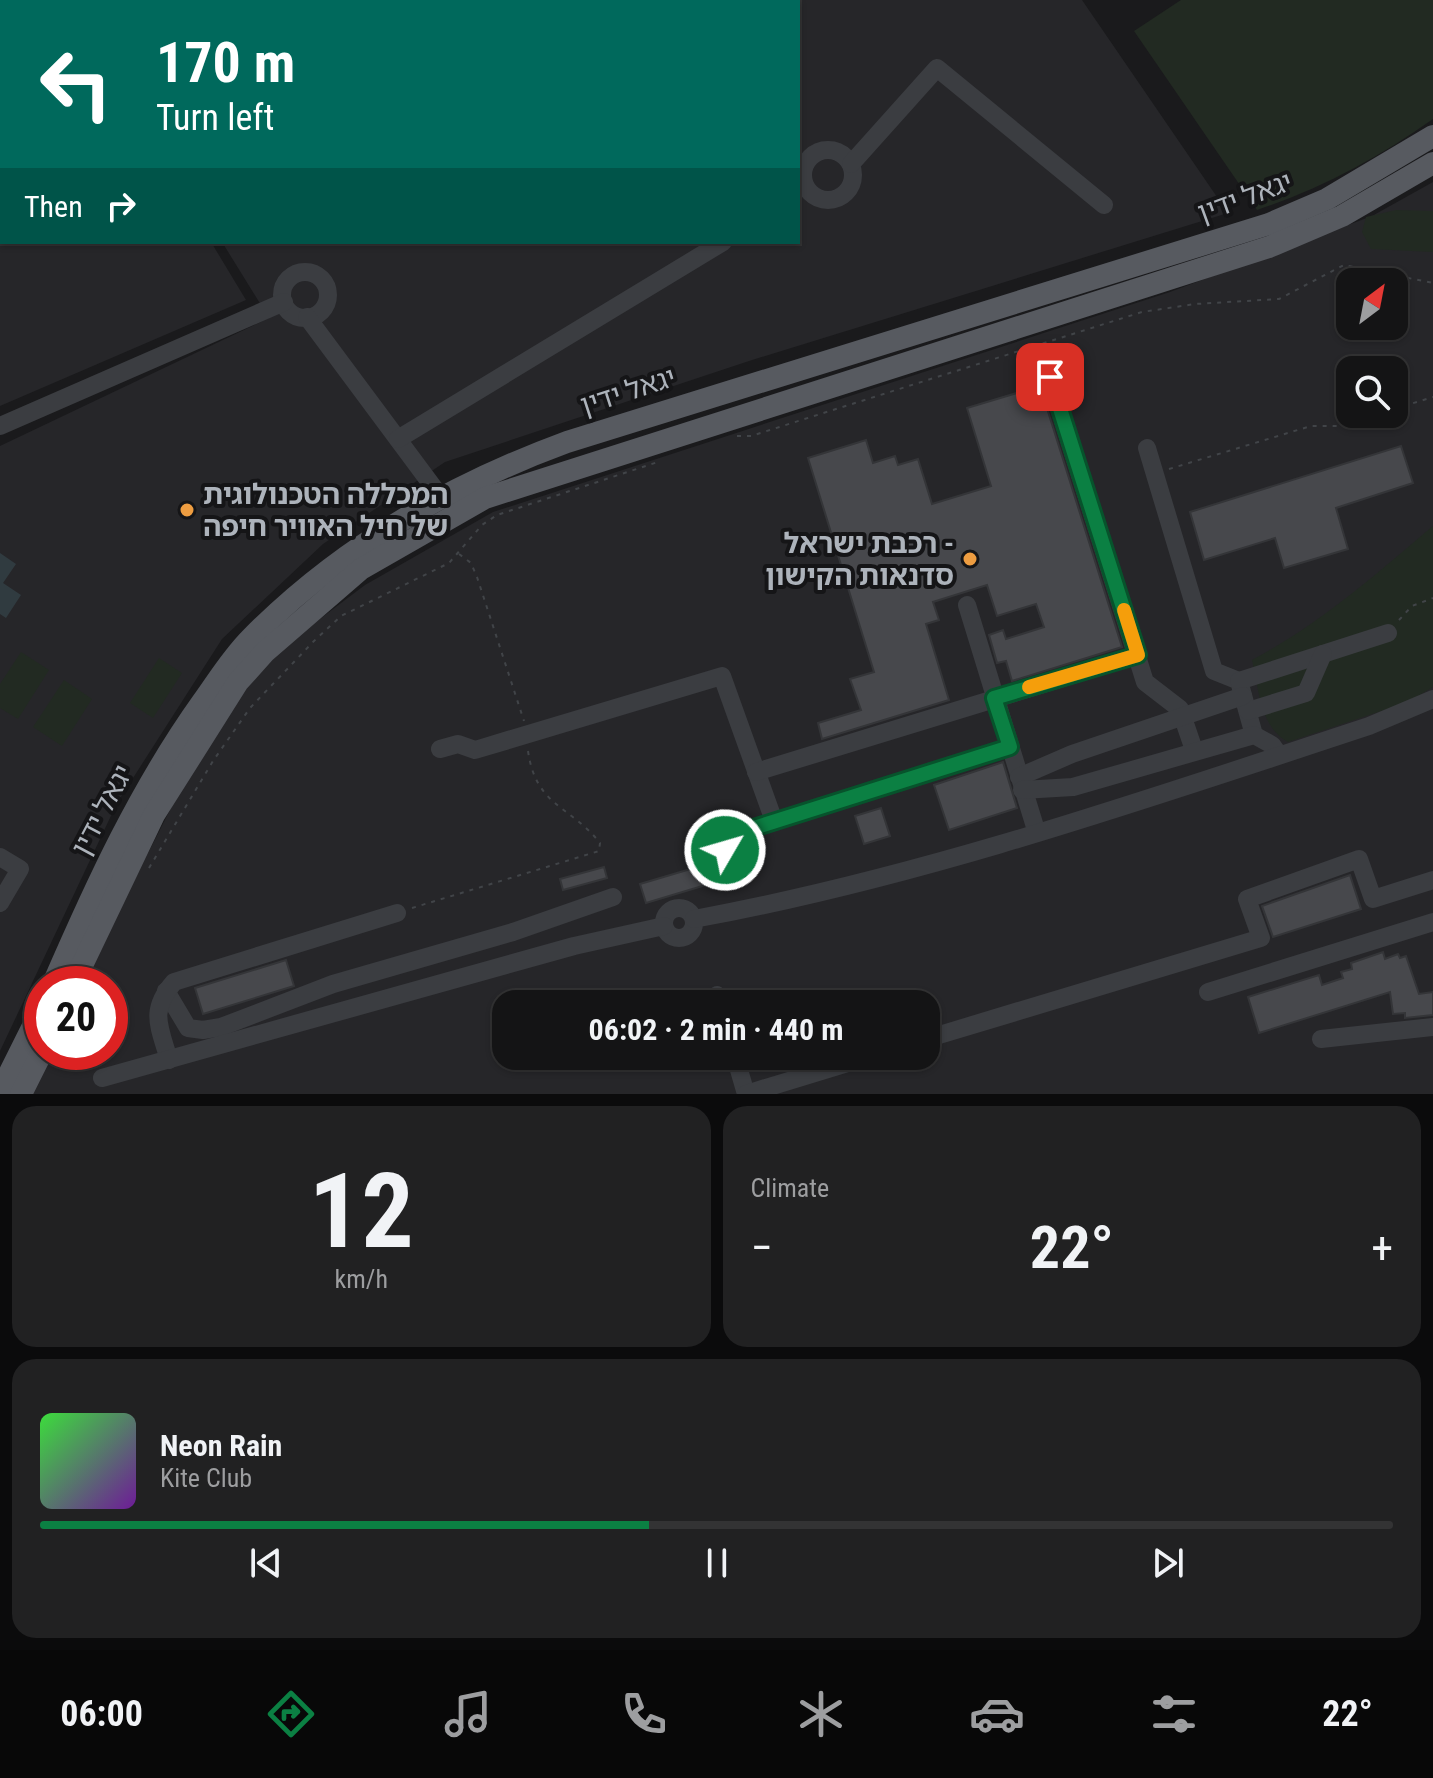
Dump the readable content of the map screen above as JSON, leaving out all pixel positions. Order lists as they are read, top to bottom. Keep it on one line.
{"streets":{"main road":["יגאל ידין"]},"places":["המכללה הטכנולוגית של חיל האוויר חיפה","רכבת ישראל - סדנאות הקישון"],"north":"top right","page":{"turn":["170 m","Turn left"],"then":"Then","limit":"20","trip":"06:02 · 2 min · 440 m","tile":[["12","km/h"],"Climate"],"heat":["−","22°","+"],"song":["Neon Rain","Kite Club"],"tabs":["06:00","22°"]}}
